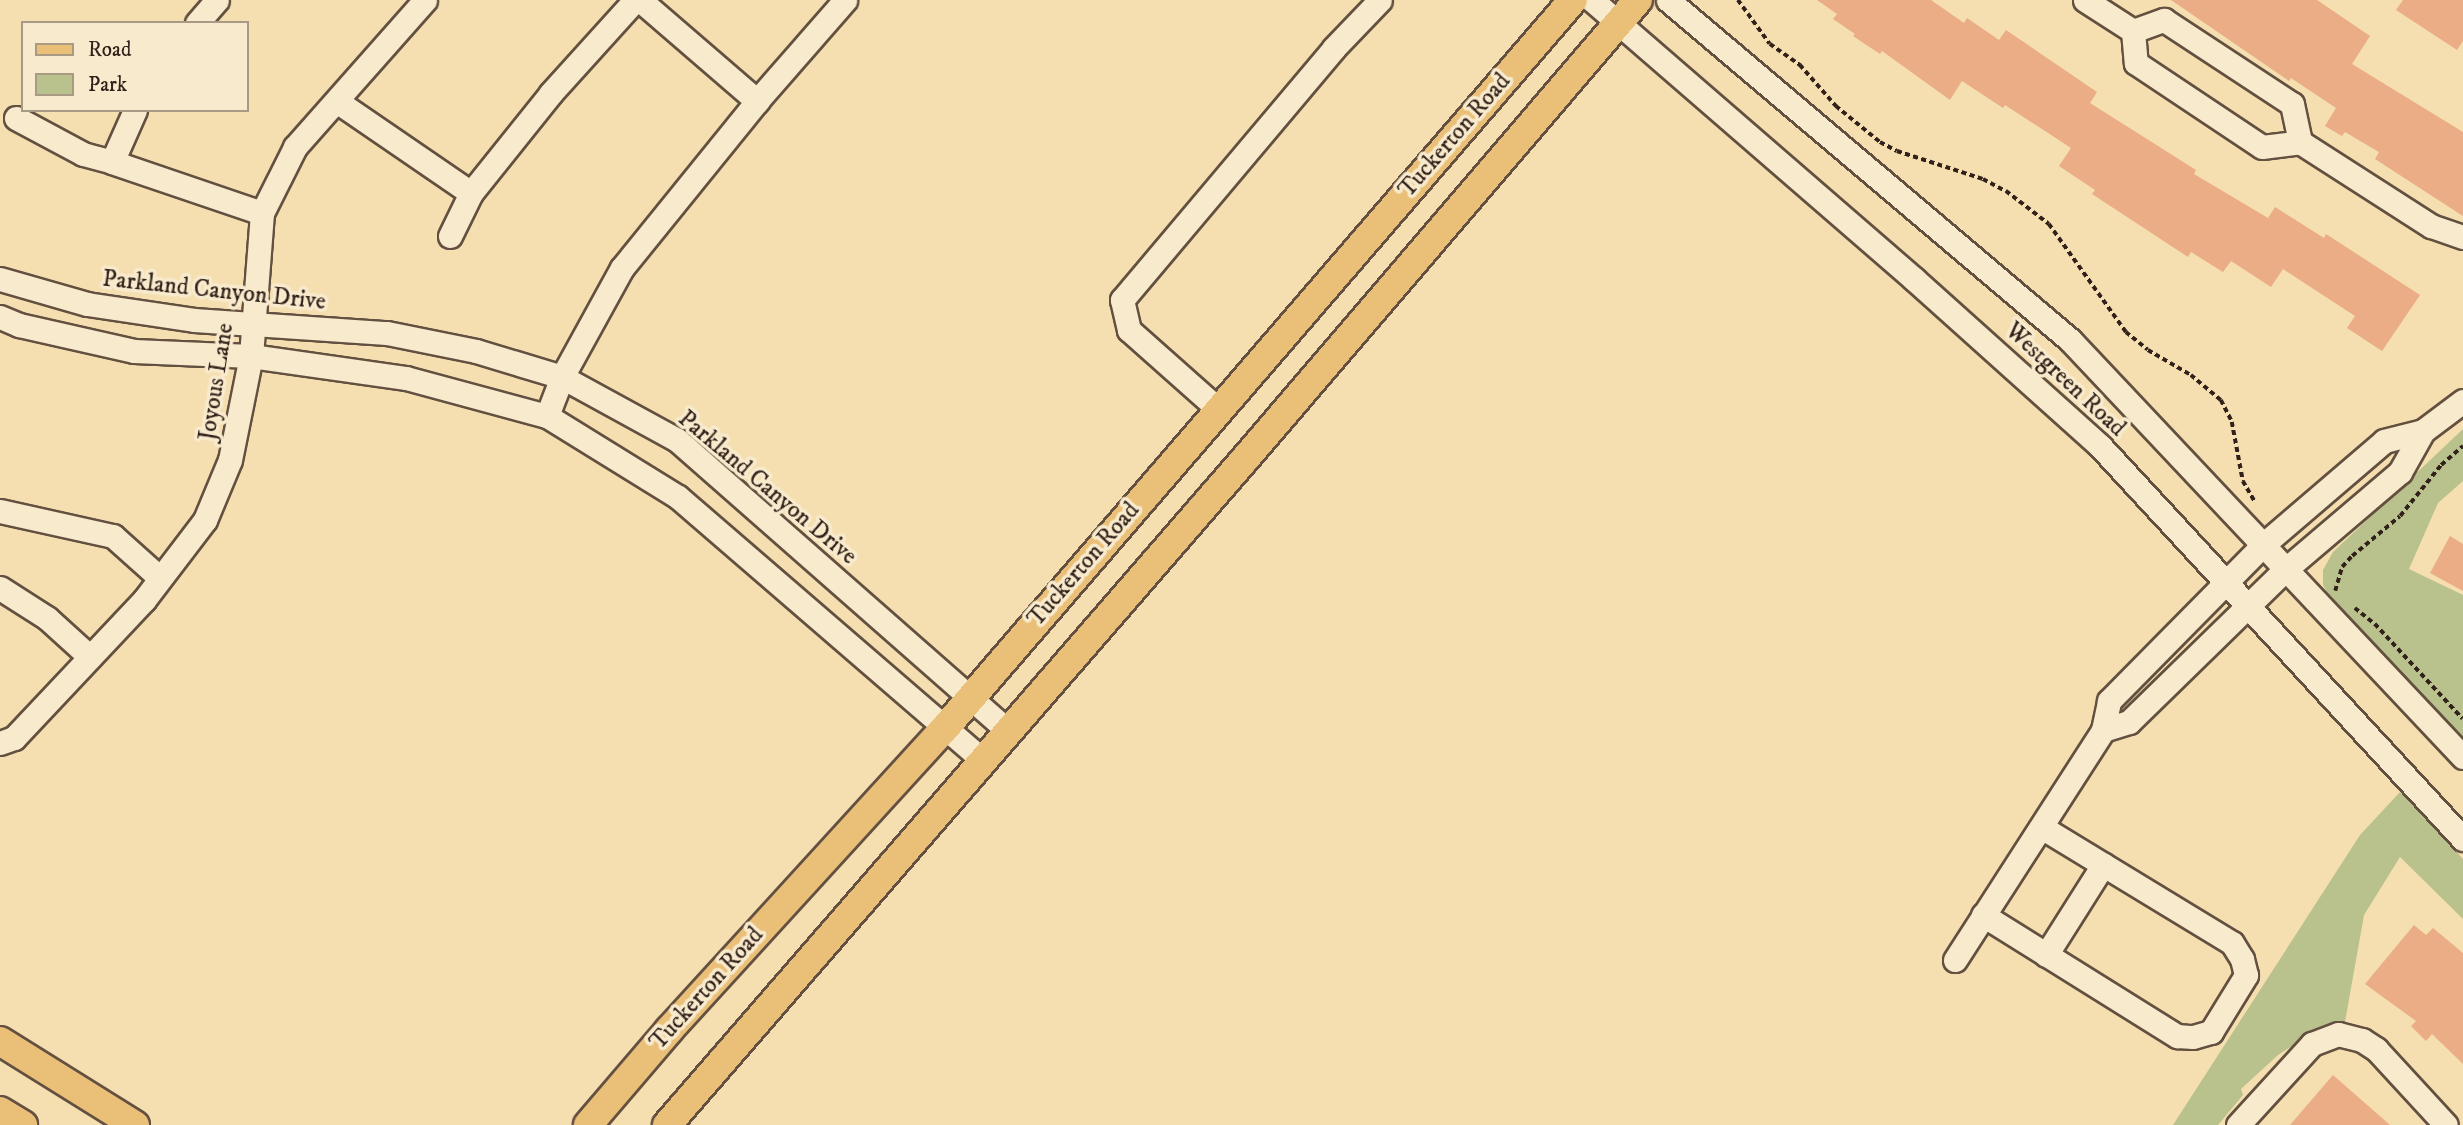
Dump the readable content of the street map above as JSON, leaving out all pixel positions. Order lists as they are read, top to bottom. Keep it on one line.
{"streets":{"main road":["Tuckerton Road"],"street":["Parkland Canyon Drive","Westgreen Road","Joyous Lane"]},"crossings":[["Tuckerton Road","Parkland Canyon Drive"],["Tuckerton Road","Westgreen Road"],["Parkland Canyon Drive","Joyous Lane"]],"legend":["Road","Park"]}
